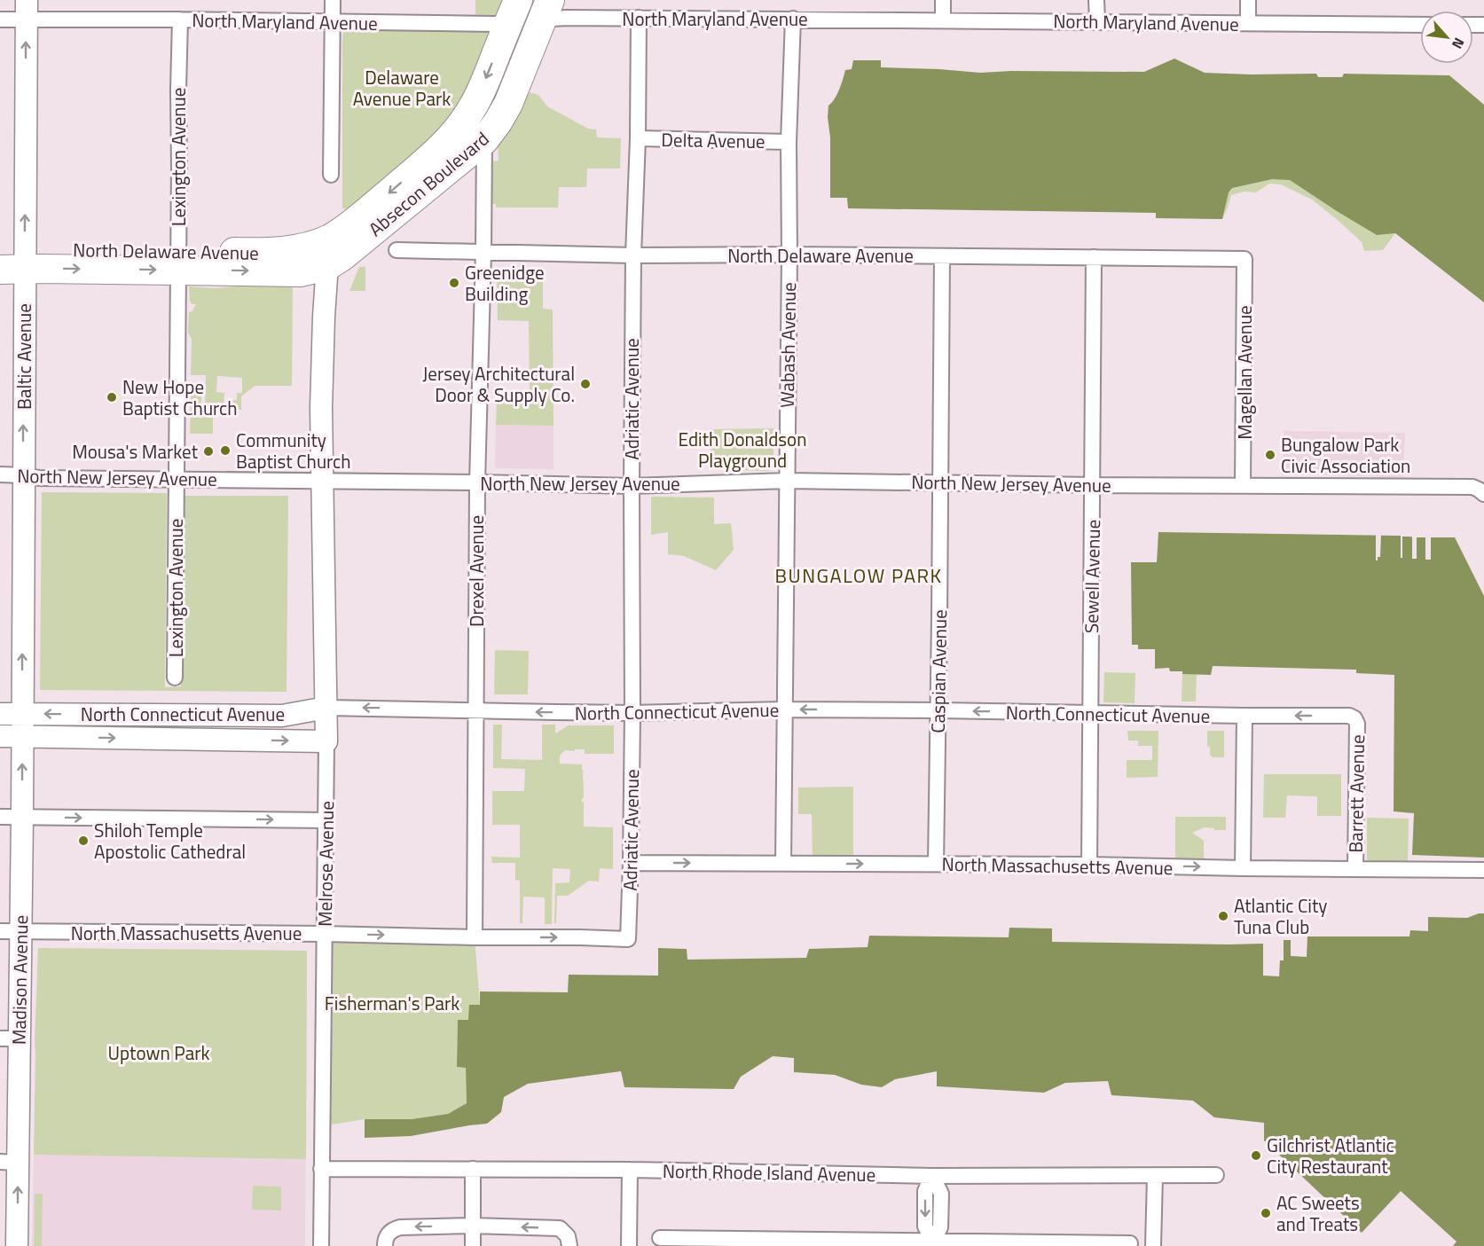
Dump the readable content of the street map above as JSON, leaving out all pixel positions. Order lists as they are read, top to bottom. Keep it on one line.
{"streets":{"highway":["Absecon Boulevard","North Delaware Avenue"],"street":["North Maryland Avenue","Delta Avenue","Lexington Avenue","Wabash Avenue","Baltic Avenue","Magellan Avenue","Adriatic Avenue","North New Jersey Avenue","Drexel Avenue","Sewell Avenue","Caspian Avenue","North Connecticut Avenue","Barrett Avenue","Melrose Avenue","North Massachusetts Avenue","Madison Avenue","North Rhode Island Avenue"]},"crossings":[["North Maryland Avenue","Lexington Avenue"],["North Maryland Avenue","Absecon Boulevard"],["North Maryland Avenue","Wabash Avenue"],["North Maryland Avenue","Baltic Avenue"],["North Maryland Avenue","Adriatic Avenue"],["Delta Avenue","Wabash Avenue"],["Delta Avenue","Adriatic Avenue"],["Lexington Avenue","North Delaware Avenue"],["Lexington Avenue","North New Jersey Avenue"],["Absecon Boulevard","North Delaware Avenue"],["Absecon Boulevard","Drexel Avenue"],["Absecon Boulevard","Melrose Avenue"],["North Delaware Avenue","Wabash Avenue"],["North Delaware Avenue","Baltic Avenue"],["North Delaware Avenue","Magellan Avenue"],["North Delaware Avenue","Adriatic Avenue"],["North Delaware Avenue","Drexel Avenue"],["North Delaware Avenue","Sewell Avenue"],["North Delaware Avenue","Caspian Avenue"],["North Delaware Avenue","Melrose Avenue"],["Wabash Avenue","North New Jersey Avenue"],["Wabash Avenue","North Connecticut Avenue"],["Wabash Avenue","North Massachusetts Avenue"],["Baltic Avenue","North New Jersey Avenue"],["Baltic Avenue","North Connecticut Avenue"],["Baltic Avenue","Madison Avenue"],["Magellan Avenue","North New Jersey Avenue"],["Adriatic Avenue","North New Jersey Avenue"],["Adriatic Avenue","North Connecticut Avenue"],["Adriatic Avenue","North Massachusetts Avenue"],["North New Jersey Avenue","Drexel Avenue"],["North New Jersey Avenue","Sewell Avenue"],["North New Jersey Avenue","Caspian Avenue"],["North New Jersey Avenue","Melrose Avenue"],["Drexel Avenue","North Connecticut Avenue"],["Drexel Avenue","North Massachusetts Avenue"],["Sewell Avenue","North Connecticut Avenue"],["Sewell Avenue","North Massachusetts Avenue"],["Caspian Avenue","North Connecticut Avenue"],["Caspian Avenue","North Massachusetts Avenue"],["North Connecticut Avenue","Barrett Avenue"],["North Connecticut Avenue","Melrose Avenue"],["North Connecticut Avenue","Madison Avenue"],["Barrett Avenue","North Massachusetts Avenue"],["Melrose Avenue","North Massachusetts Avenue"],["Melrose Avenue","North Rhode Island Avenue"],["North Massachusetts Avenue","Madison Avenue"]],"one_way":["Baltic Avenue","North Massachusetts Avenue"],"districts":["BUNGALOW PARK"],"parks":["Delaware Avenue Park","Edith Donaldson Playground","Fisherman's Park","Uptown Park"],"places":["Greenidge Building","Jersey Architectural Door & Supply Co.","New Hope Baptist Church","Community Baptist Church","Mousa's Market","Bungalow Park Civic Association","Shiloh Temple Apostolic Cathedral","Atlantic City Tuna Club","Gilchrist Atlantic City Restaurant","AC Sweets and Treats"],"north":"bottom right"}
